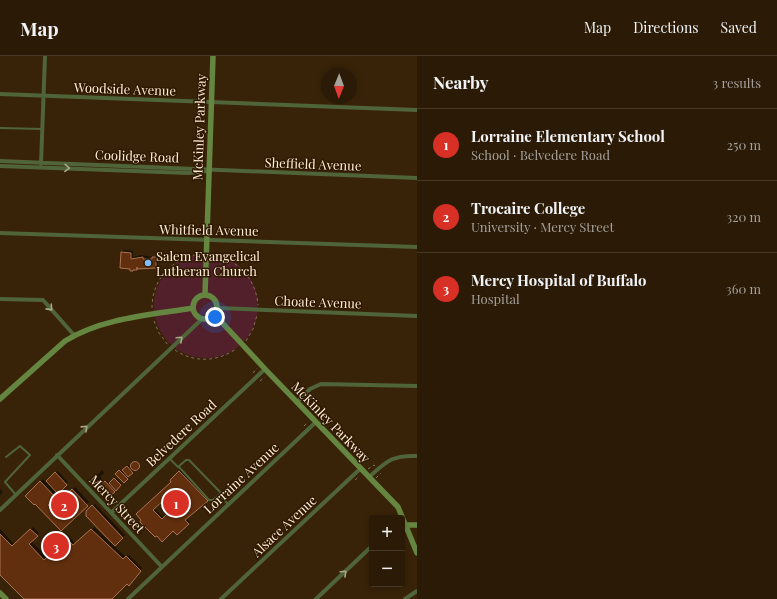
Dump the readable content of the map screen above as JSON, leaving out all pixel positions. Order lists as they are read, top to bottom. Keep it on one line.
{"streets":{"street":["Woodside Avenue","McKinley Parkway","Coolidge Road","Sheffield Avenue","Whitfield Avenue","Choate Avenue","Belvedere Road","Lorraine Avenue","Mercy Street","Alsace Avenue"]},"crossings":[["Woodside Avenue","McKinley Parkway"],["McKinley Parkway","Coolidge Road"],["McKinley Parkway","Sheffield Avenue"],["McKinley Parkway","Whitfield Avenue"],["McKinley Parkway","Choate Avenue"],["McKinley Parkway","Belvedere Road"],["McKinley Parkway","Lorraine Avenue"],["McKinley Parkway","Alsace Avenue"],["Coolidge Road","Sheffield Avenue"],["Belvedere Road","Mercy Street"],["Lorraine Avenue","Mercy Street"]],"places":["Salem Evangelical Lutheran Church"],"north":"bottom","page":{"header":"Map","nav":["Map","Directions","Saved"],"heading":["Nearby","3 results"],"list":[{"mark":"1","name":"Lorraine Elementary School","note":"School · Belvedere Road","value":"250 m"},{"mark":"2","name":"Trocaire College","note":"University · Mercy Street","value":"320 m"},{"mark":"3","name":"Mercy Hospital of Buffalo","note":"Hospital","value":"360 m"}],"pins":["1","2","3"],"map_buttons":["+","−"]}}
